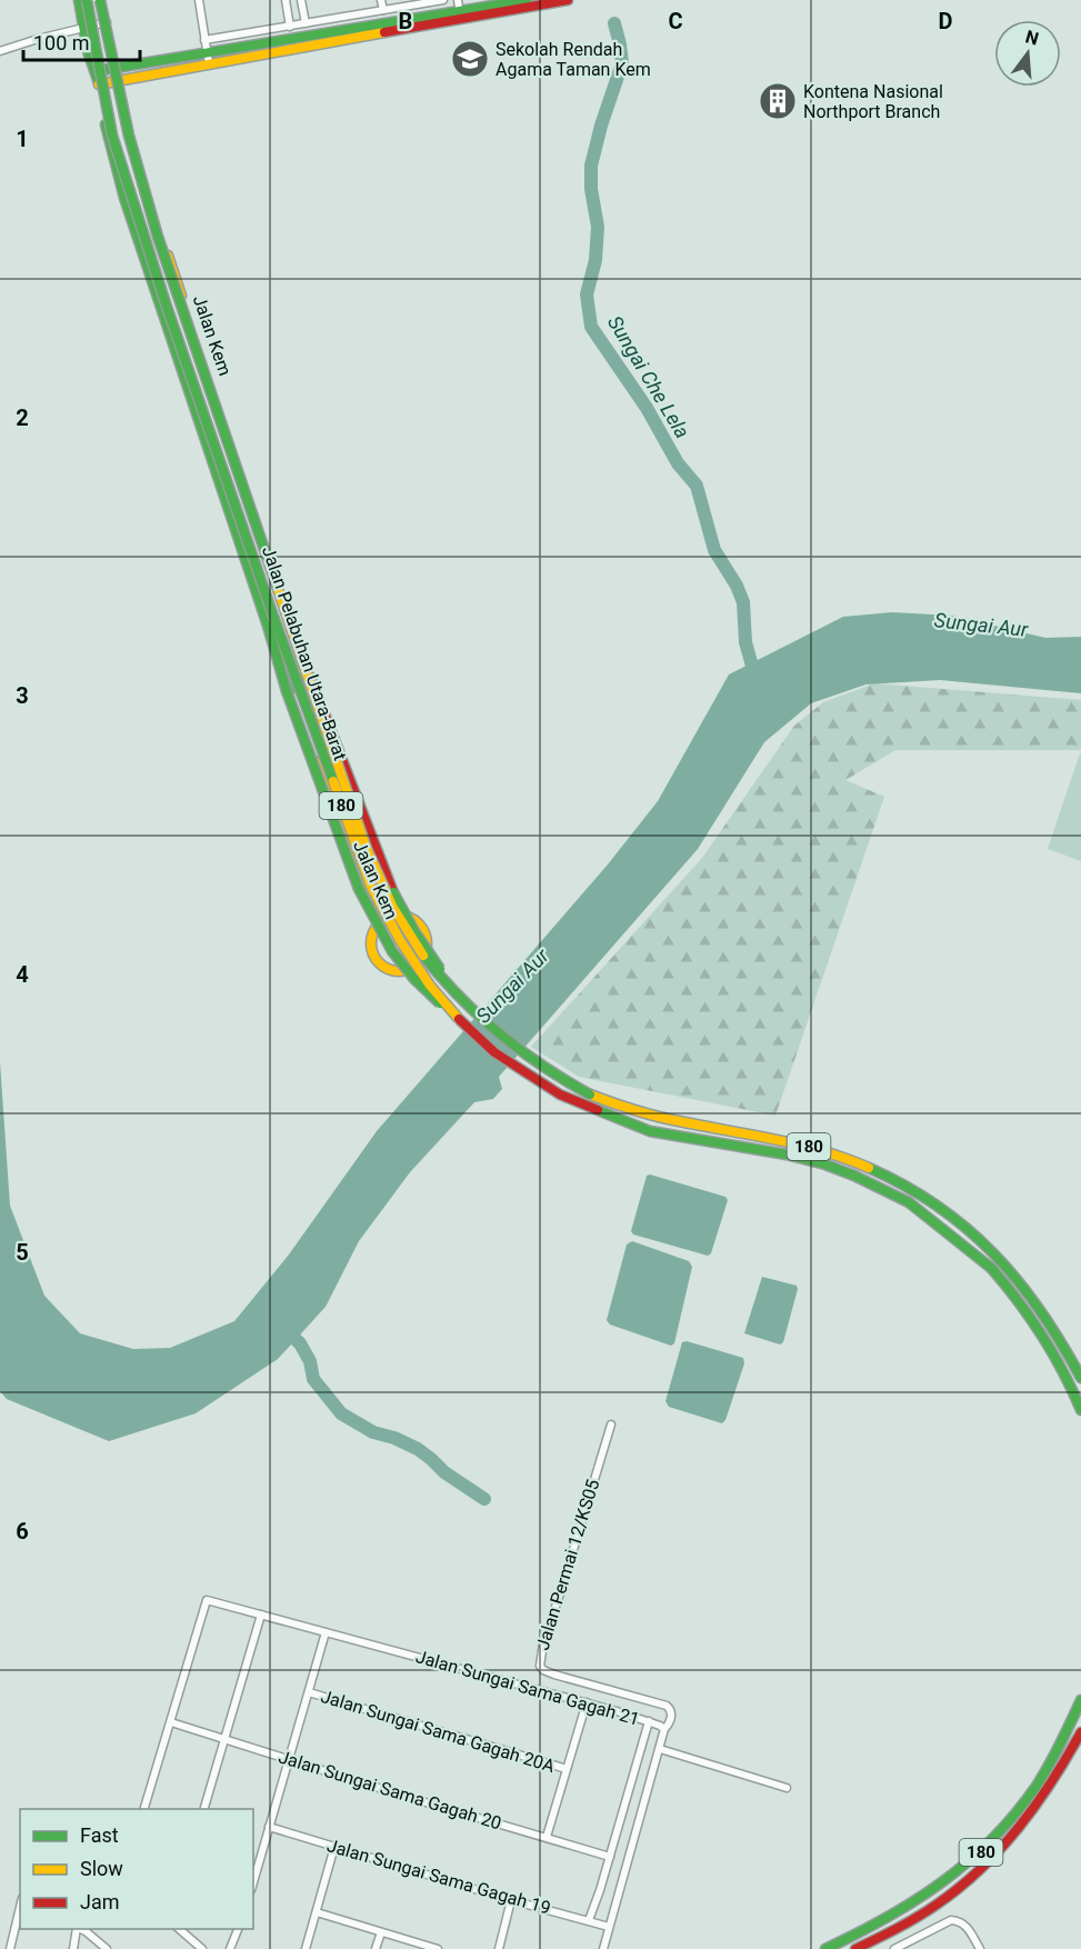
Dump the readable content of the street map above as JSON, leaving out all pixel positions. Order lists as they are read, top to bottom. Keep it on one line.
{"streets":{"main road":["Jalan Kem","Jalan Pelabuhan Utara-Barat","180"],"street":["Jalan Permai 12/KS05","Jalan Sungai Sama Gagah 21","Jalan Sungai Sama Gagah 20A","Jalan Sungai Sama Gagah 20","Jalan Sungai Sama Gagah 19"]},"crossings":[["Jalan Kem","Jalan Pelabuhan Utara-Barat"],["Jalan Permai 12/KS05","Jalan Sungai Sama Gagah 21"],["Jalan Sungai Sama Gagah 21","Jalan Sungai Sama Gagah 20"],["Jalan Sungai Sama Gagah 21","Jalan Sungai Sama Gagah 19"]],"water":["Sungai Che Lela","Sungai Aur"],"places":{"school or university":["Sekolah Rendah Agama Taman Kem"],"building":["Kontena Nasional Northport Branch"]},"legend":["Fast","Slow","Jam"],"scale_bar":"100 m","north":"top","grid":{"columns":["B","C","D"],"rows":["1","2","3","4","5","6"]}}
